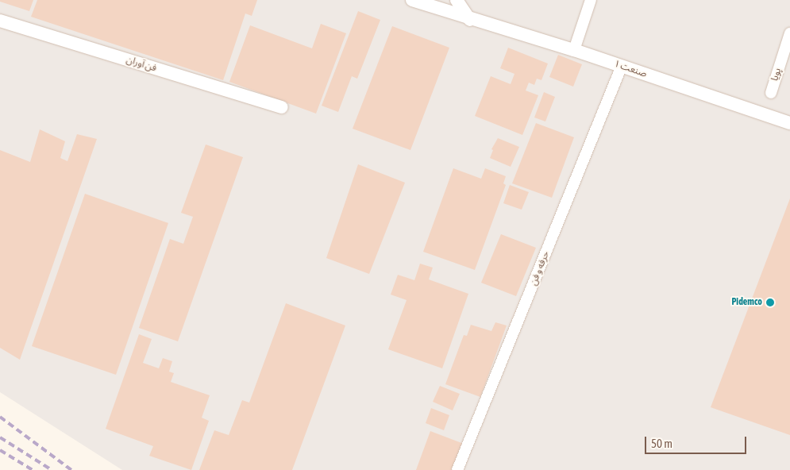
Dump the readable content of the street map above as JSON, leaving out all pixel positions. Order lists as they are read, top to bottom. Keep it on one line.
{"streets":{"street":["فن آوران","صنعت ۱","پویا","حرفه و فن"]},"crossings":[["صنعت ۱","حرفه و فن"]],"places":["Pidemco"],"scale_bar":"50 m"}
